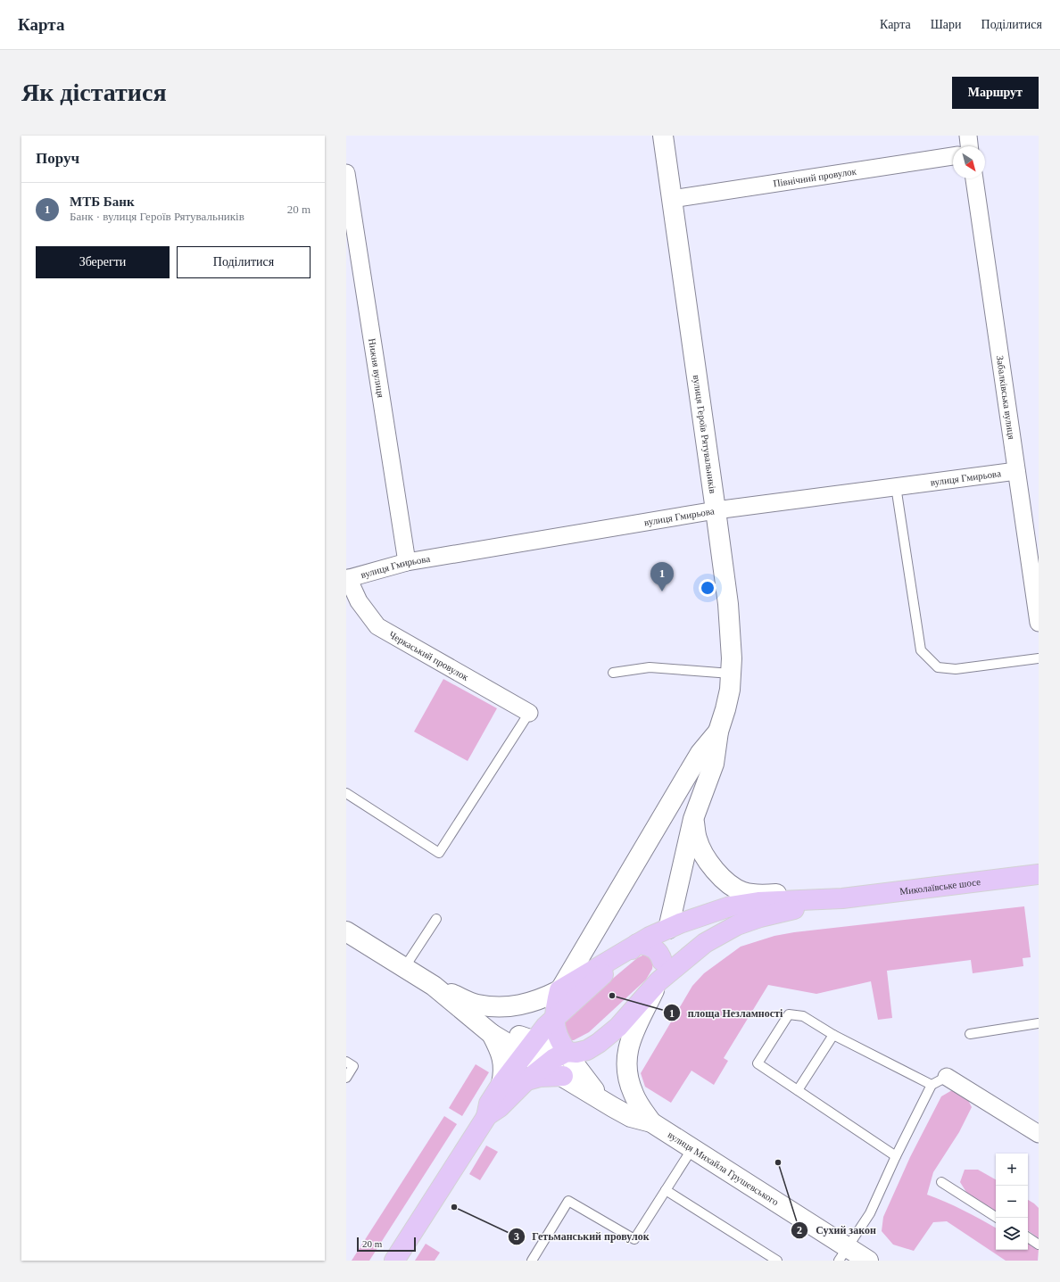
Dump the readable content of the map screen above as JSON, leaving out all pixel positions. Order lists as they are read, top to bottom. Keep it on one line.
{"streets":{"main road":["Миколаївське шосе"],"street":["Північний провулок","Нижня вулиця","Забалківська вулиця","вулиця Героїв Рятувальників","вулиця Гмирьова","Черкаський провулок","вулиця Михайла Грушевського"]},"crossings":[["Північний провулок","вулиця Героїв Рятувальників"],["Нижня вулиця","вулиця Гмирьова"],["Забалківська вулиця","вулиця Гмирьова"],["вулиця Героїв Рятувальників","вулиця Гмирьова"],["вулиця Гмирьова","Черкаський провулок"]],"places":["площа Незламності","Сухий закон","Гетьманський провулок"],"scale_bar":"20 m","north":"bottom right","page":{"header":"Карта","nav":["Карта","Шари","Поділитися"],"buttons":["Маршрут",["Зберегти","Поділитися"]],"title":"Як дістатися","heading":"Поруч","list":[{"mark":"1","name":"МТБ Банк","note":"Банк · вулиця Героїв Рятувальників","value":"20 m"}],"pins":"1","map_buttons":["+","−"],"scale":"20 m"}}
